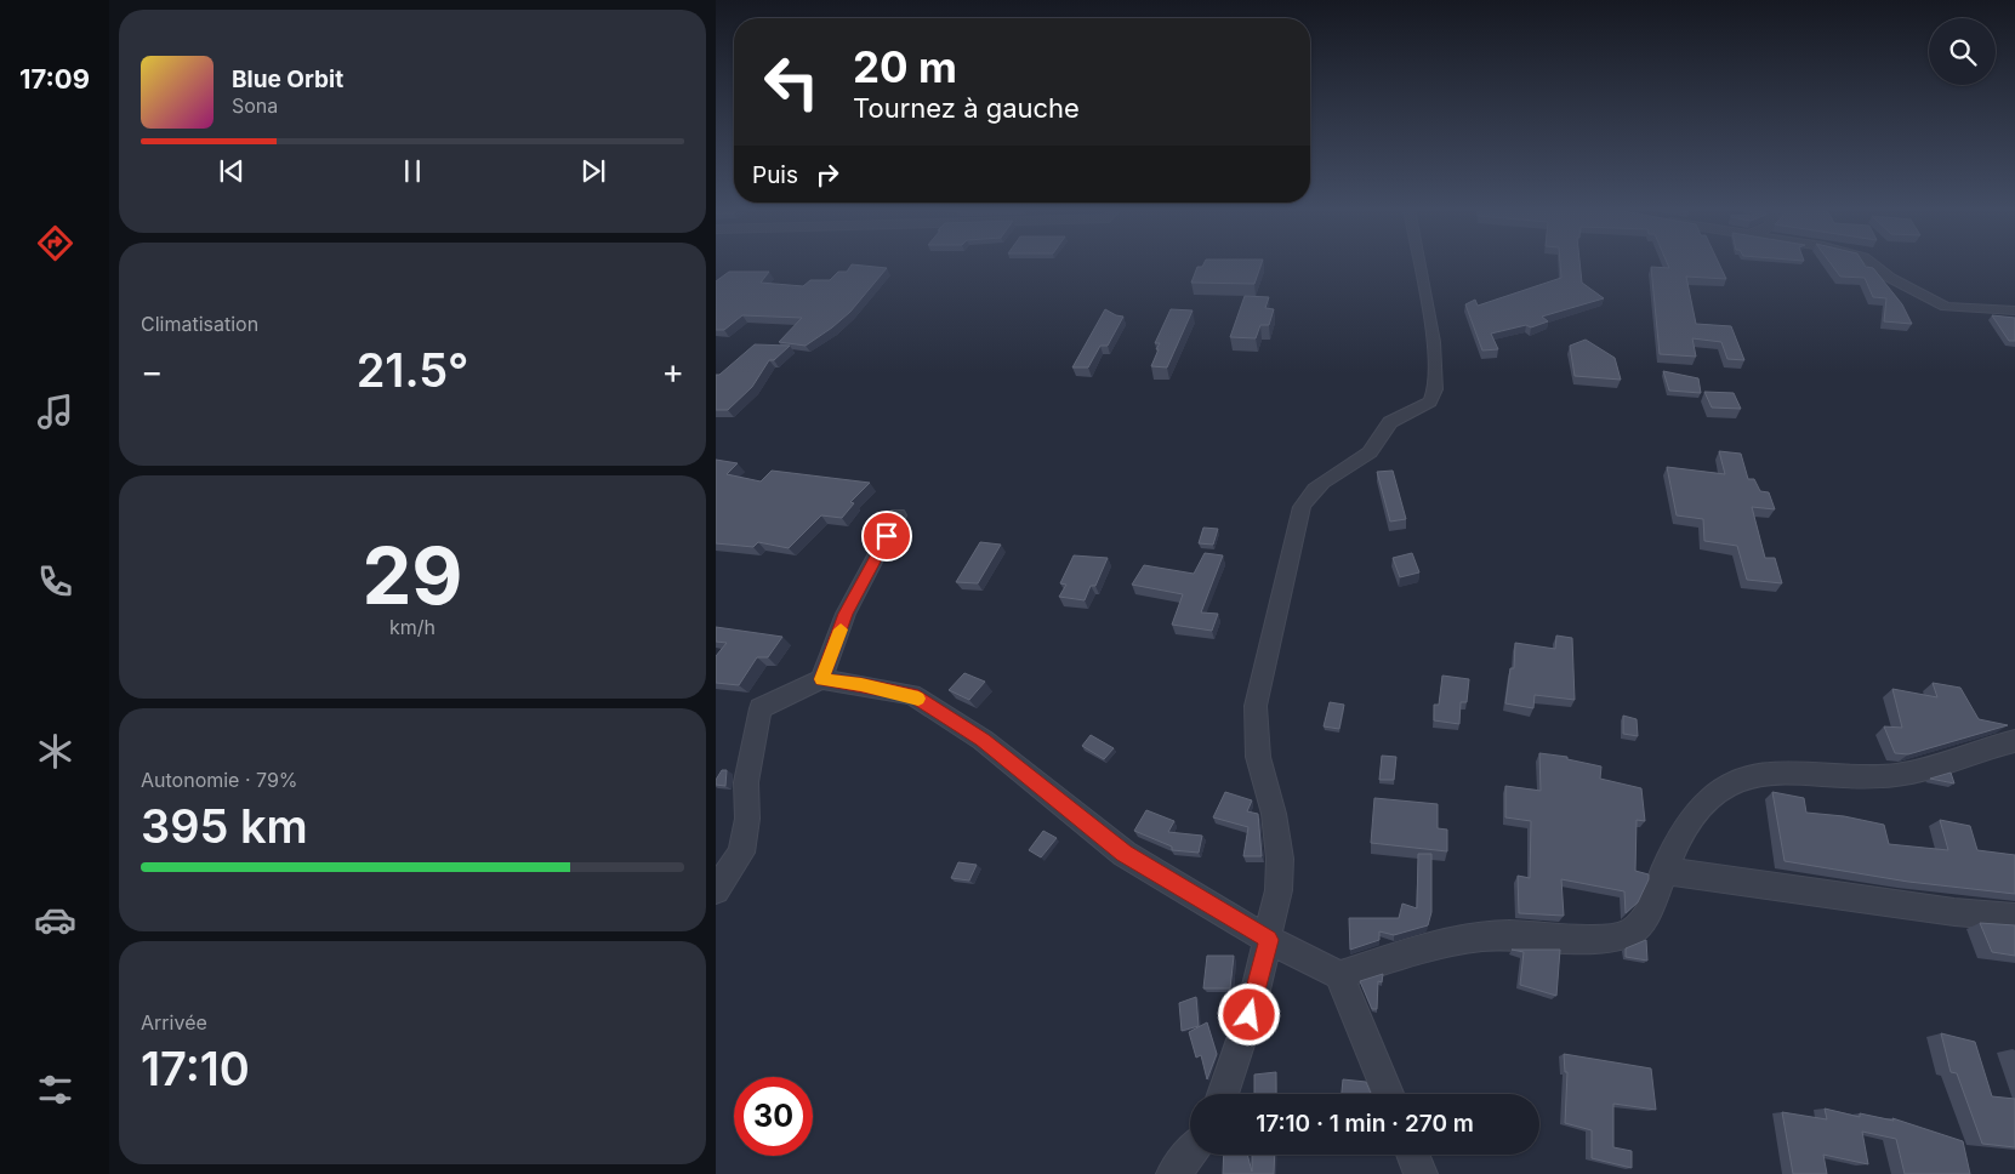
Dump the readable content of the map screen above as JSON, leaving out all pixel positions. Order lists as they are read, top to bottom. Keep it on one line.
{"page":{"tabs":"17:09","turn":["20 m","Tournez à gauche"],"song":["Blue Orbit","Sona"],"then":"Puis","tile":["Climatisation",["29","km/h"],["Autonomie · 79%","395 km"],["Arrivée","17:10"]],"heat":["−","21.5°","+"],"limit":"30","trip":"17:10 · 1 min · 270 m"}}
